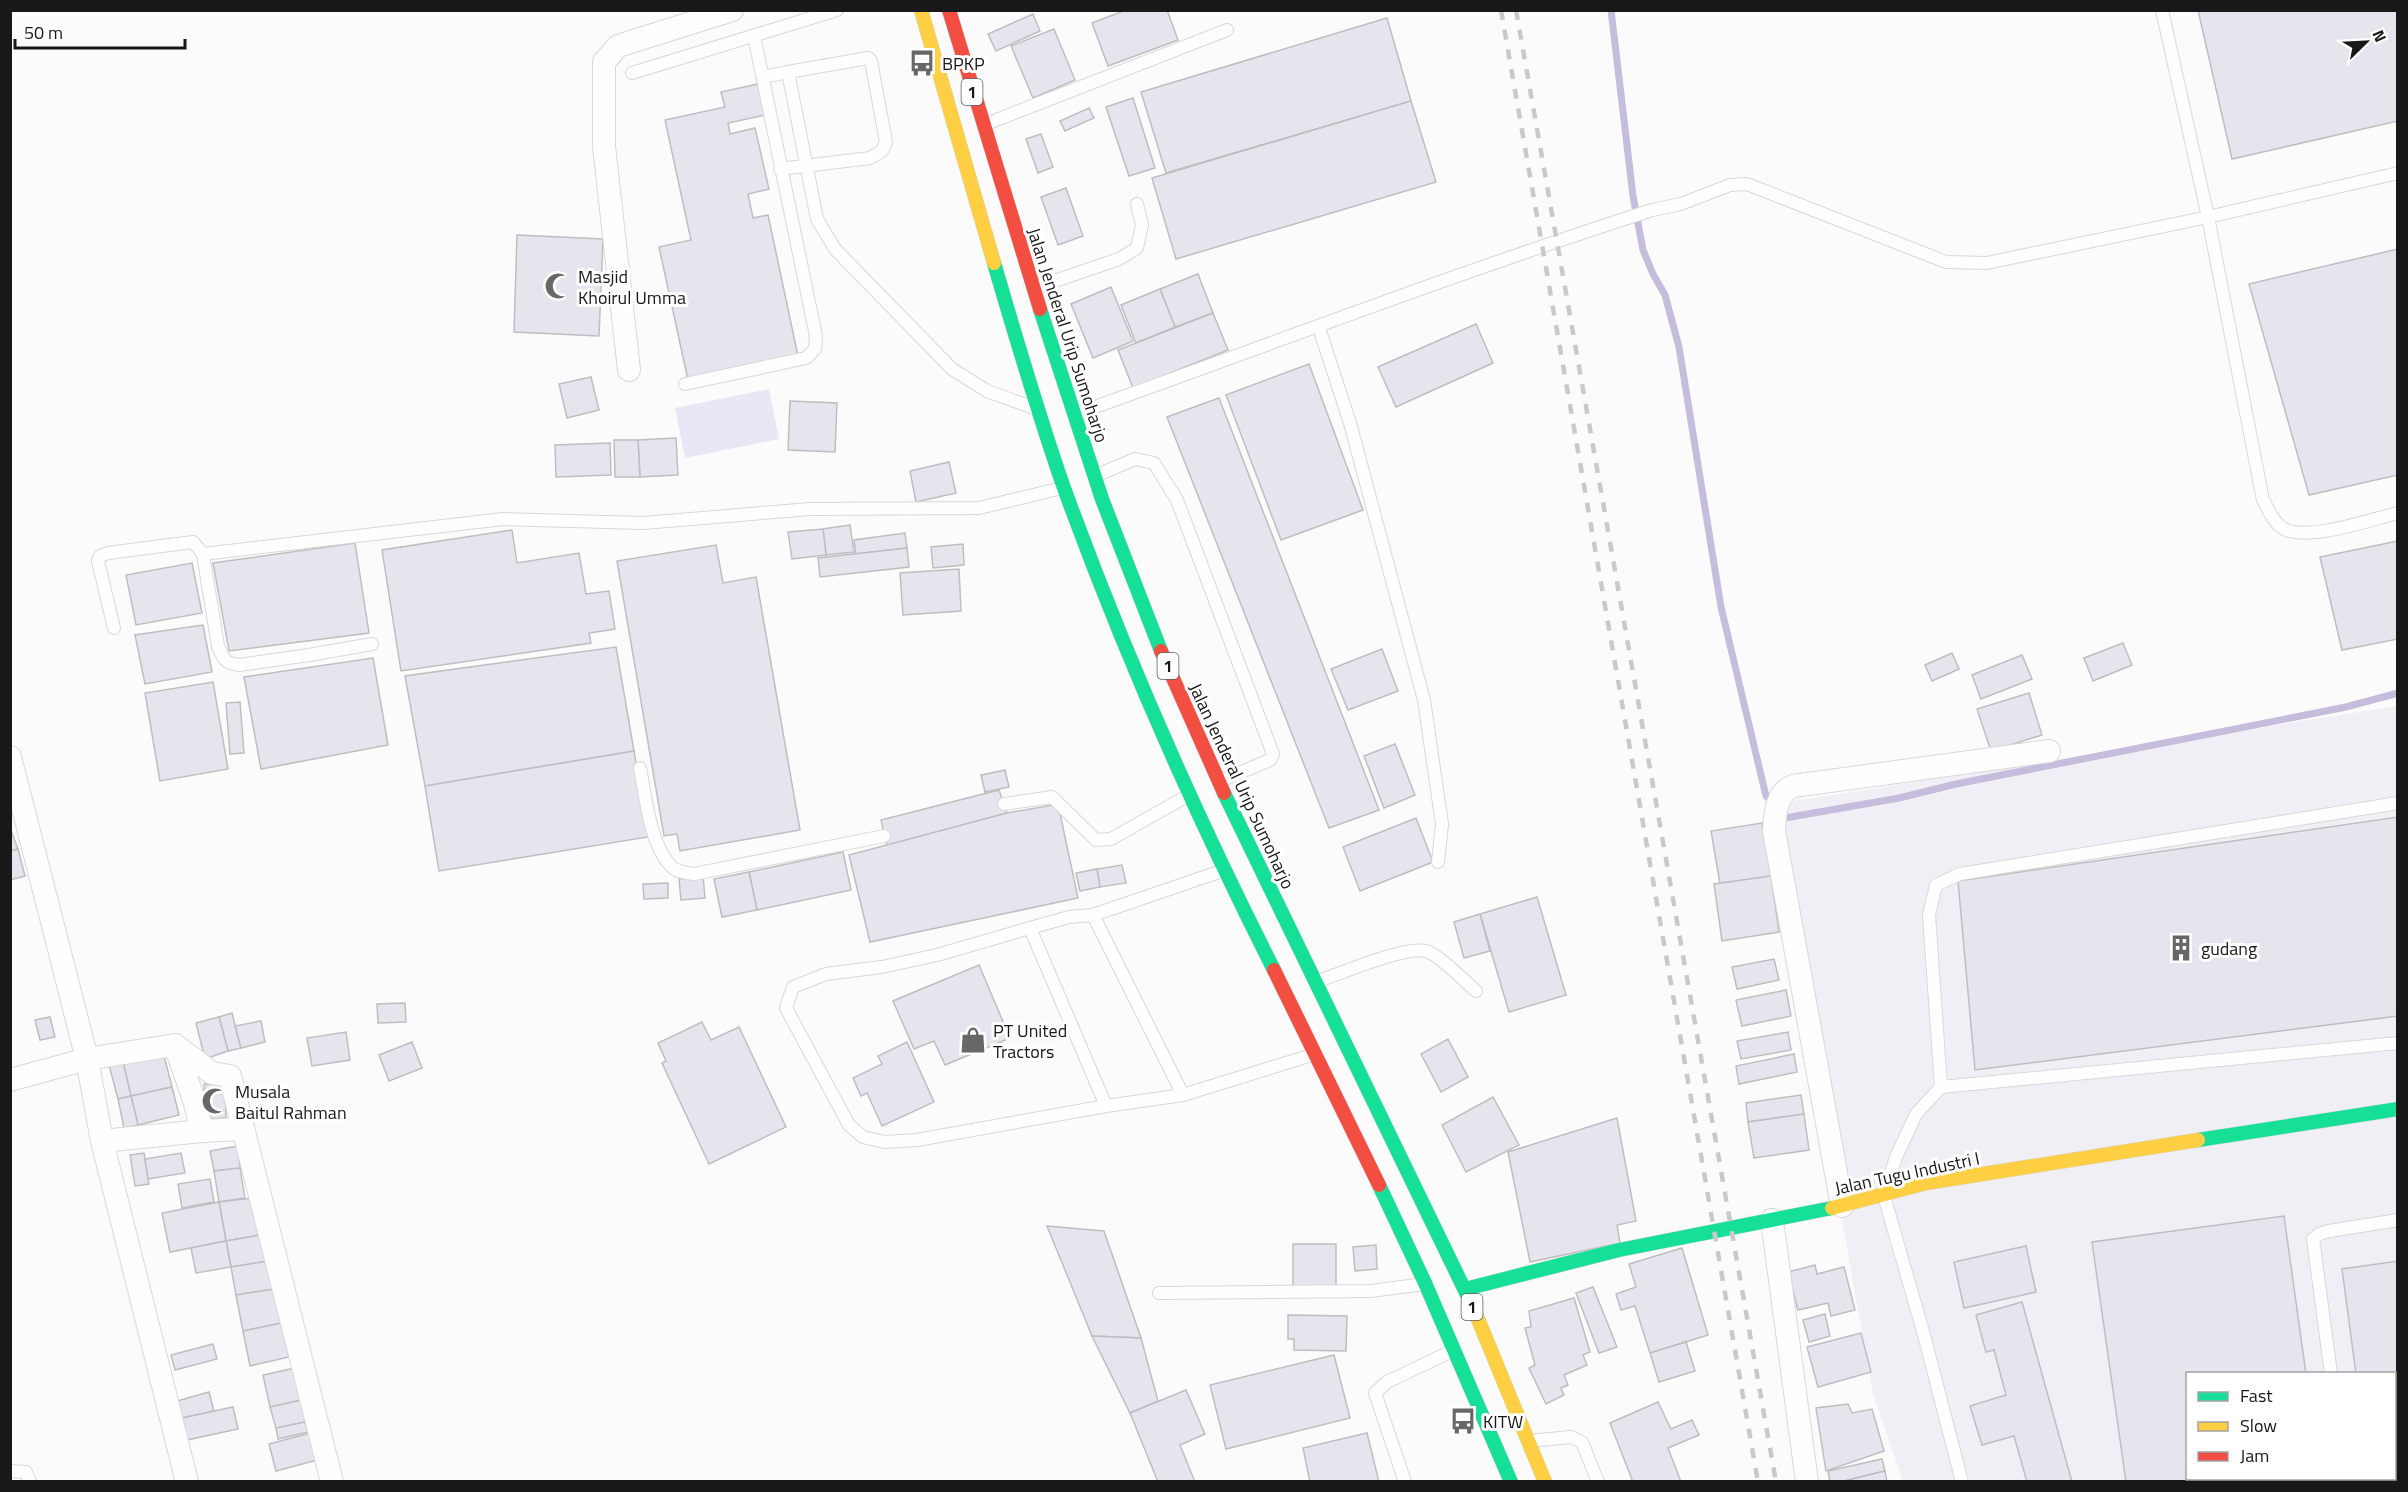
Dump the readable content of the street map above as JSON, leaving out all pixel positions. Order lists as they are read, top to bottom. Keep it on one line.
{"streets":{"main road":["1","Jalan Jenderal Urip Sumoharjo","Jalan Tugu Industri I"]},"crossings":[["Jalan Jenderal Urip Sumoharjo","Jalan Tugu Industri I"]],"places":{"bus stop":["BPKP","KITW"],"mosque":["Masjid Khoirul Umma","Musala Baitul Rahman"],"building":["gudang"],"shop":["PT United Tractors"]},"legend":["Fast","Slow","Jam"],"scale_bar":"50 m","north":"top right"}
